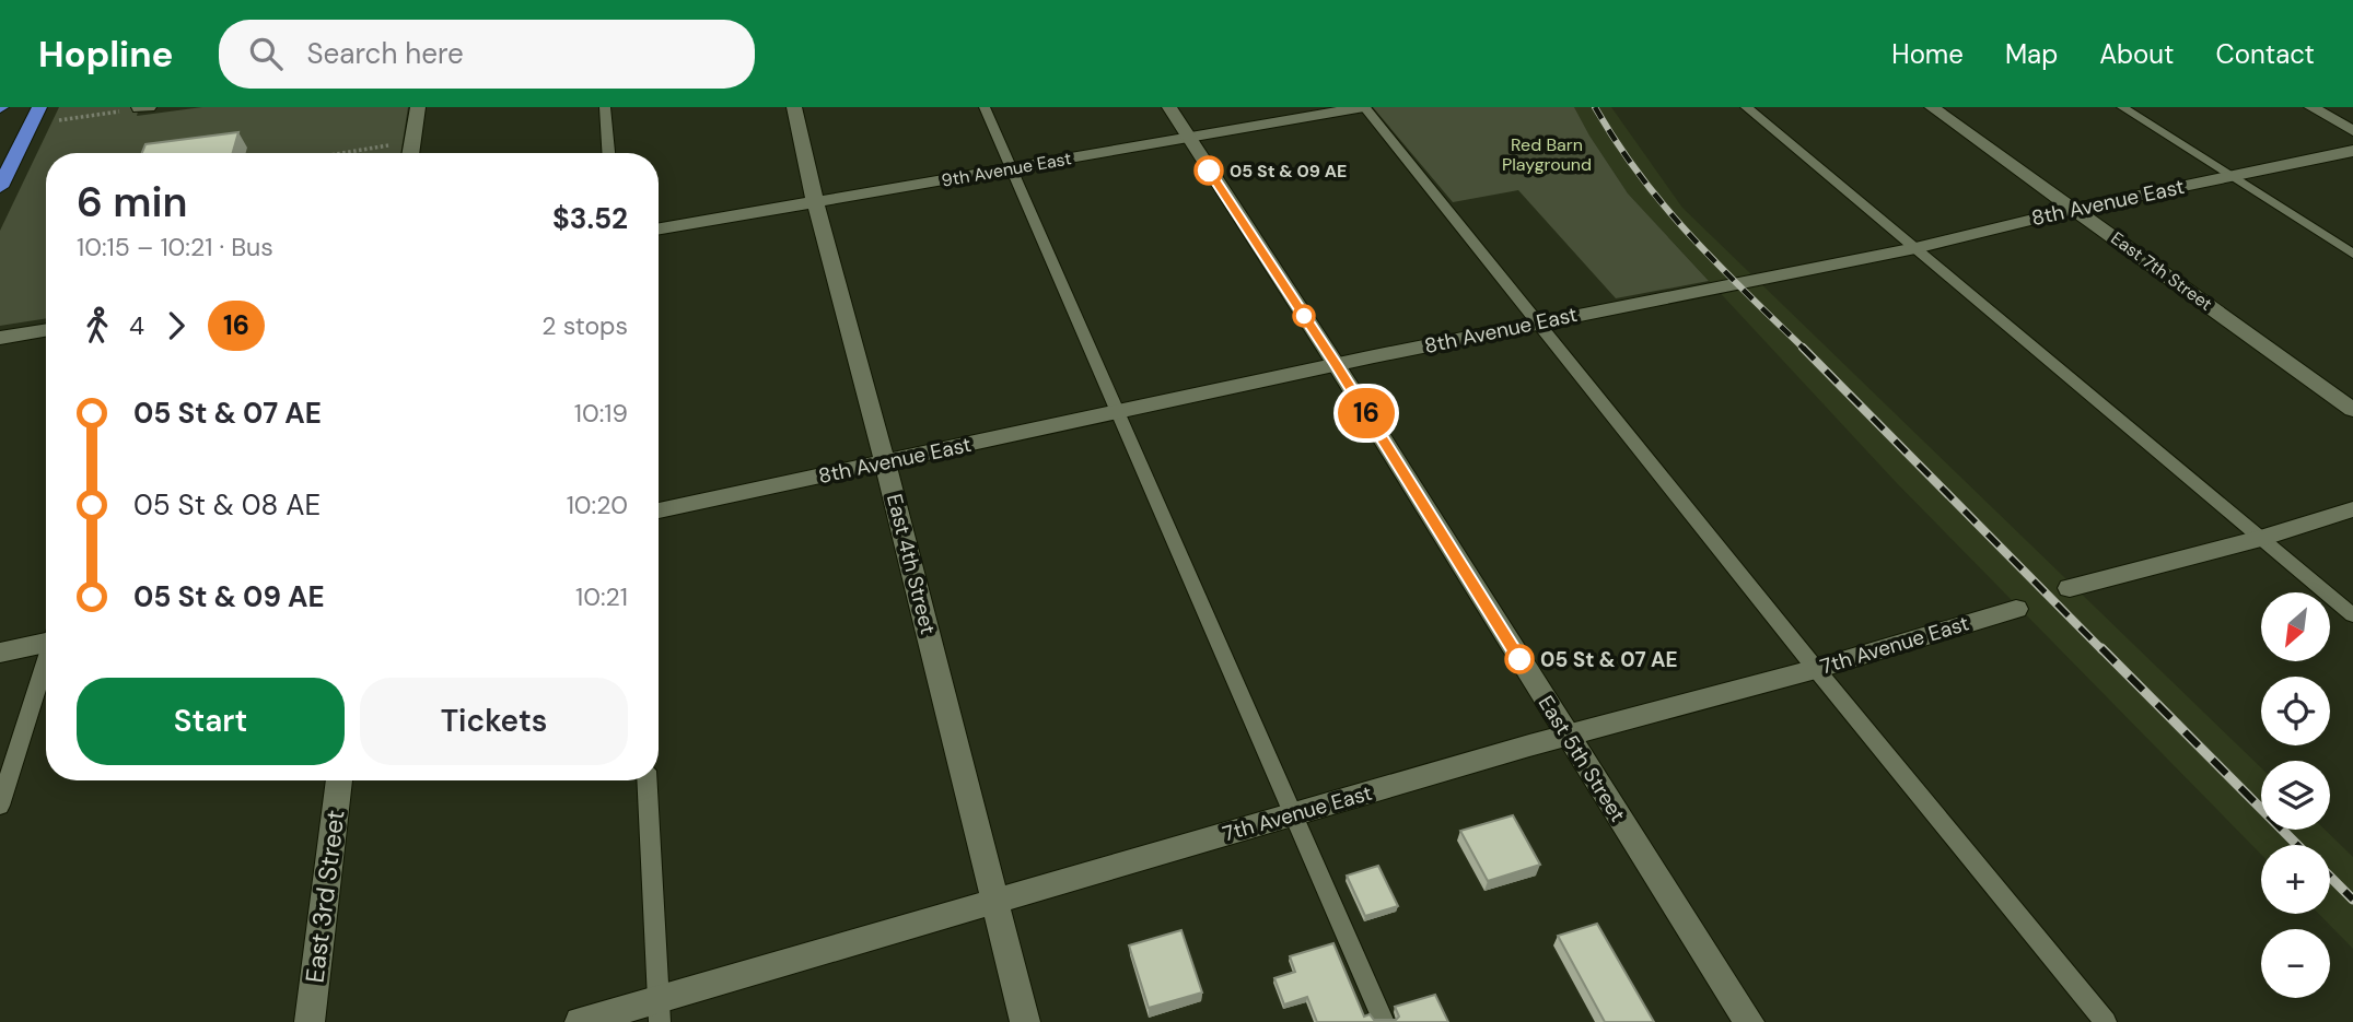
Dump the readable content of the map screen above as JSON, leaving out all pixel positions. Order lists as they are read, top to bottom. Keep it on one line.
{"streets":{"street":["9th Avenue East","8th Avenue East","East 7th Street","East 4th Street","7th Avenue East","East 5th Street","East 3rd Street"]},"crossings":[["9th Avenue East","East 4th Street"],["9th Avenue East","East 5th Street"],["8th Avenue East","East 7th Street"],["8th Avenue East","East 4th Street"],["8th Avenue East","East 5th Street"],["East 4th Street","7th Avenue East"],["7th Avenue East","East 5th Street"]],"parks":["Red Barn Playground"],"places":["05 St & 09 AE","05 St & 07 AE"],"lines":["bus line 16"],"north":"bottom left","page":{"header":"Hopline","search":"Search here","nav":["Home","Map","About","Contact"],"on_map":"16","heading":["6 min","10:15 – 10:21 · Bus","$3.52"],"legs":["4","16","2 stops"],"list":[{"name":"05 St & 07 AE","value":"10:19"},{"name":"05 St & 08 AE","value":"10:20"},{"name":"05 St & 09 AE","value":"10:21"}],"map_buttons":["+","−"],"buttons":["Start","Tickets"]}}
